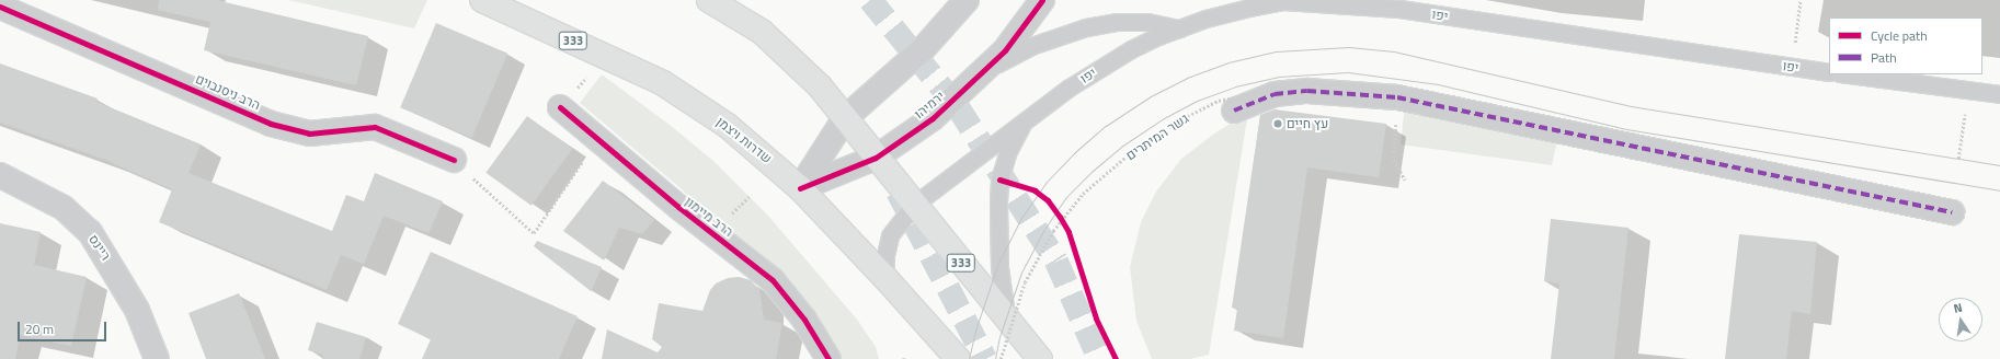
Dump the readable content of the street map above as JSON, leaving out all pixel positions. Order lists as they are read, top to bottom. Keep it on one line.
{"streets":{"main road":["333","שדרות ויצמן"],"street":["הרב ניסנבוים","ירמיהו","הרב מיימון","ריינס"],"lane":["יפו"],"path":["גשר המיתרים"]},"crossings":[["יפו","333"],["יפו","שדרות ויצמן"],["333","ירמיהו"],["ירמיהו","שדרות ויצמן"]],"places":["עץ חיים"],"legend":["Cycle path","Path"],"scale_bar":"20 m","north":"top"}
